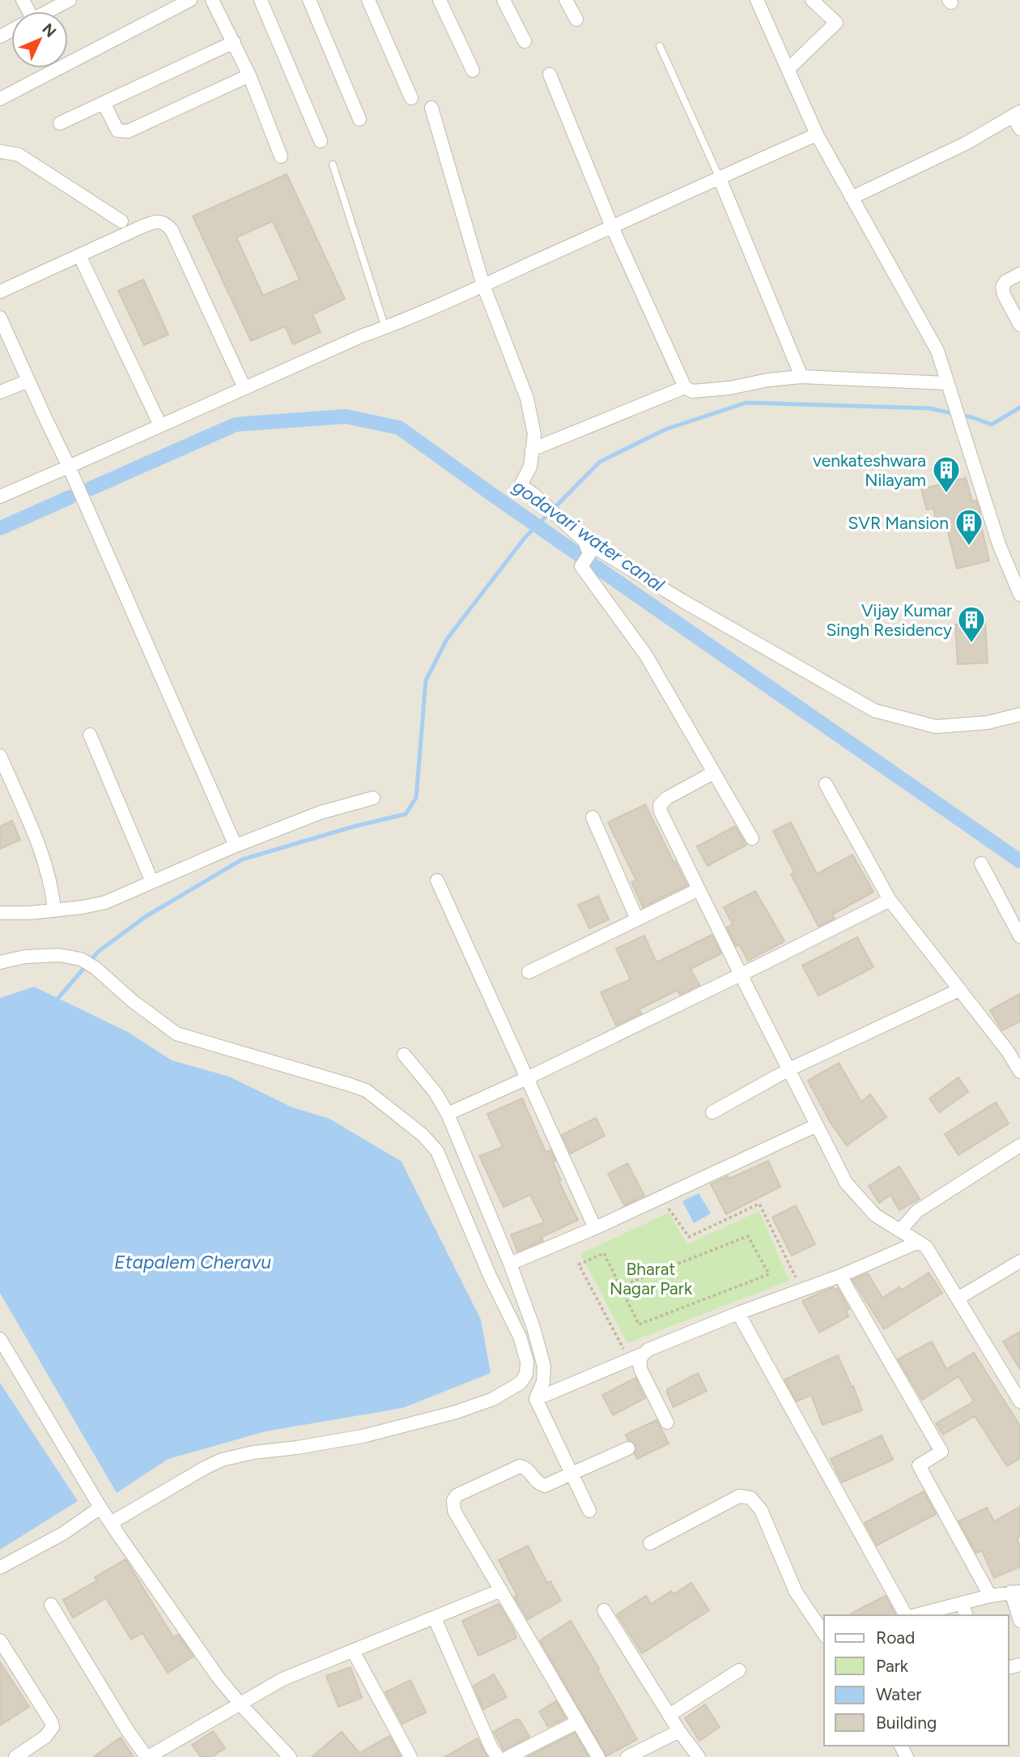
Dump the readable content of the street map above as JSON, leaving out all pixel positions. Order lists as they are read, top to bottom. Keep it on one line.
{"water":["godavari water canal","Etapalem Cheravu"],"parks":["Bharat Nagar Park"],"places":{"building":["venkateshwara Nilayam","SVR Mansion","Vijay Kumar Singh Residency"]},"legend":["Road","Park","Water","Building"],"north":"top right"}
